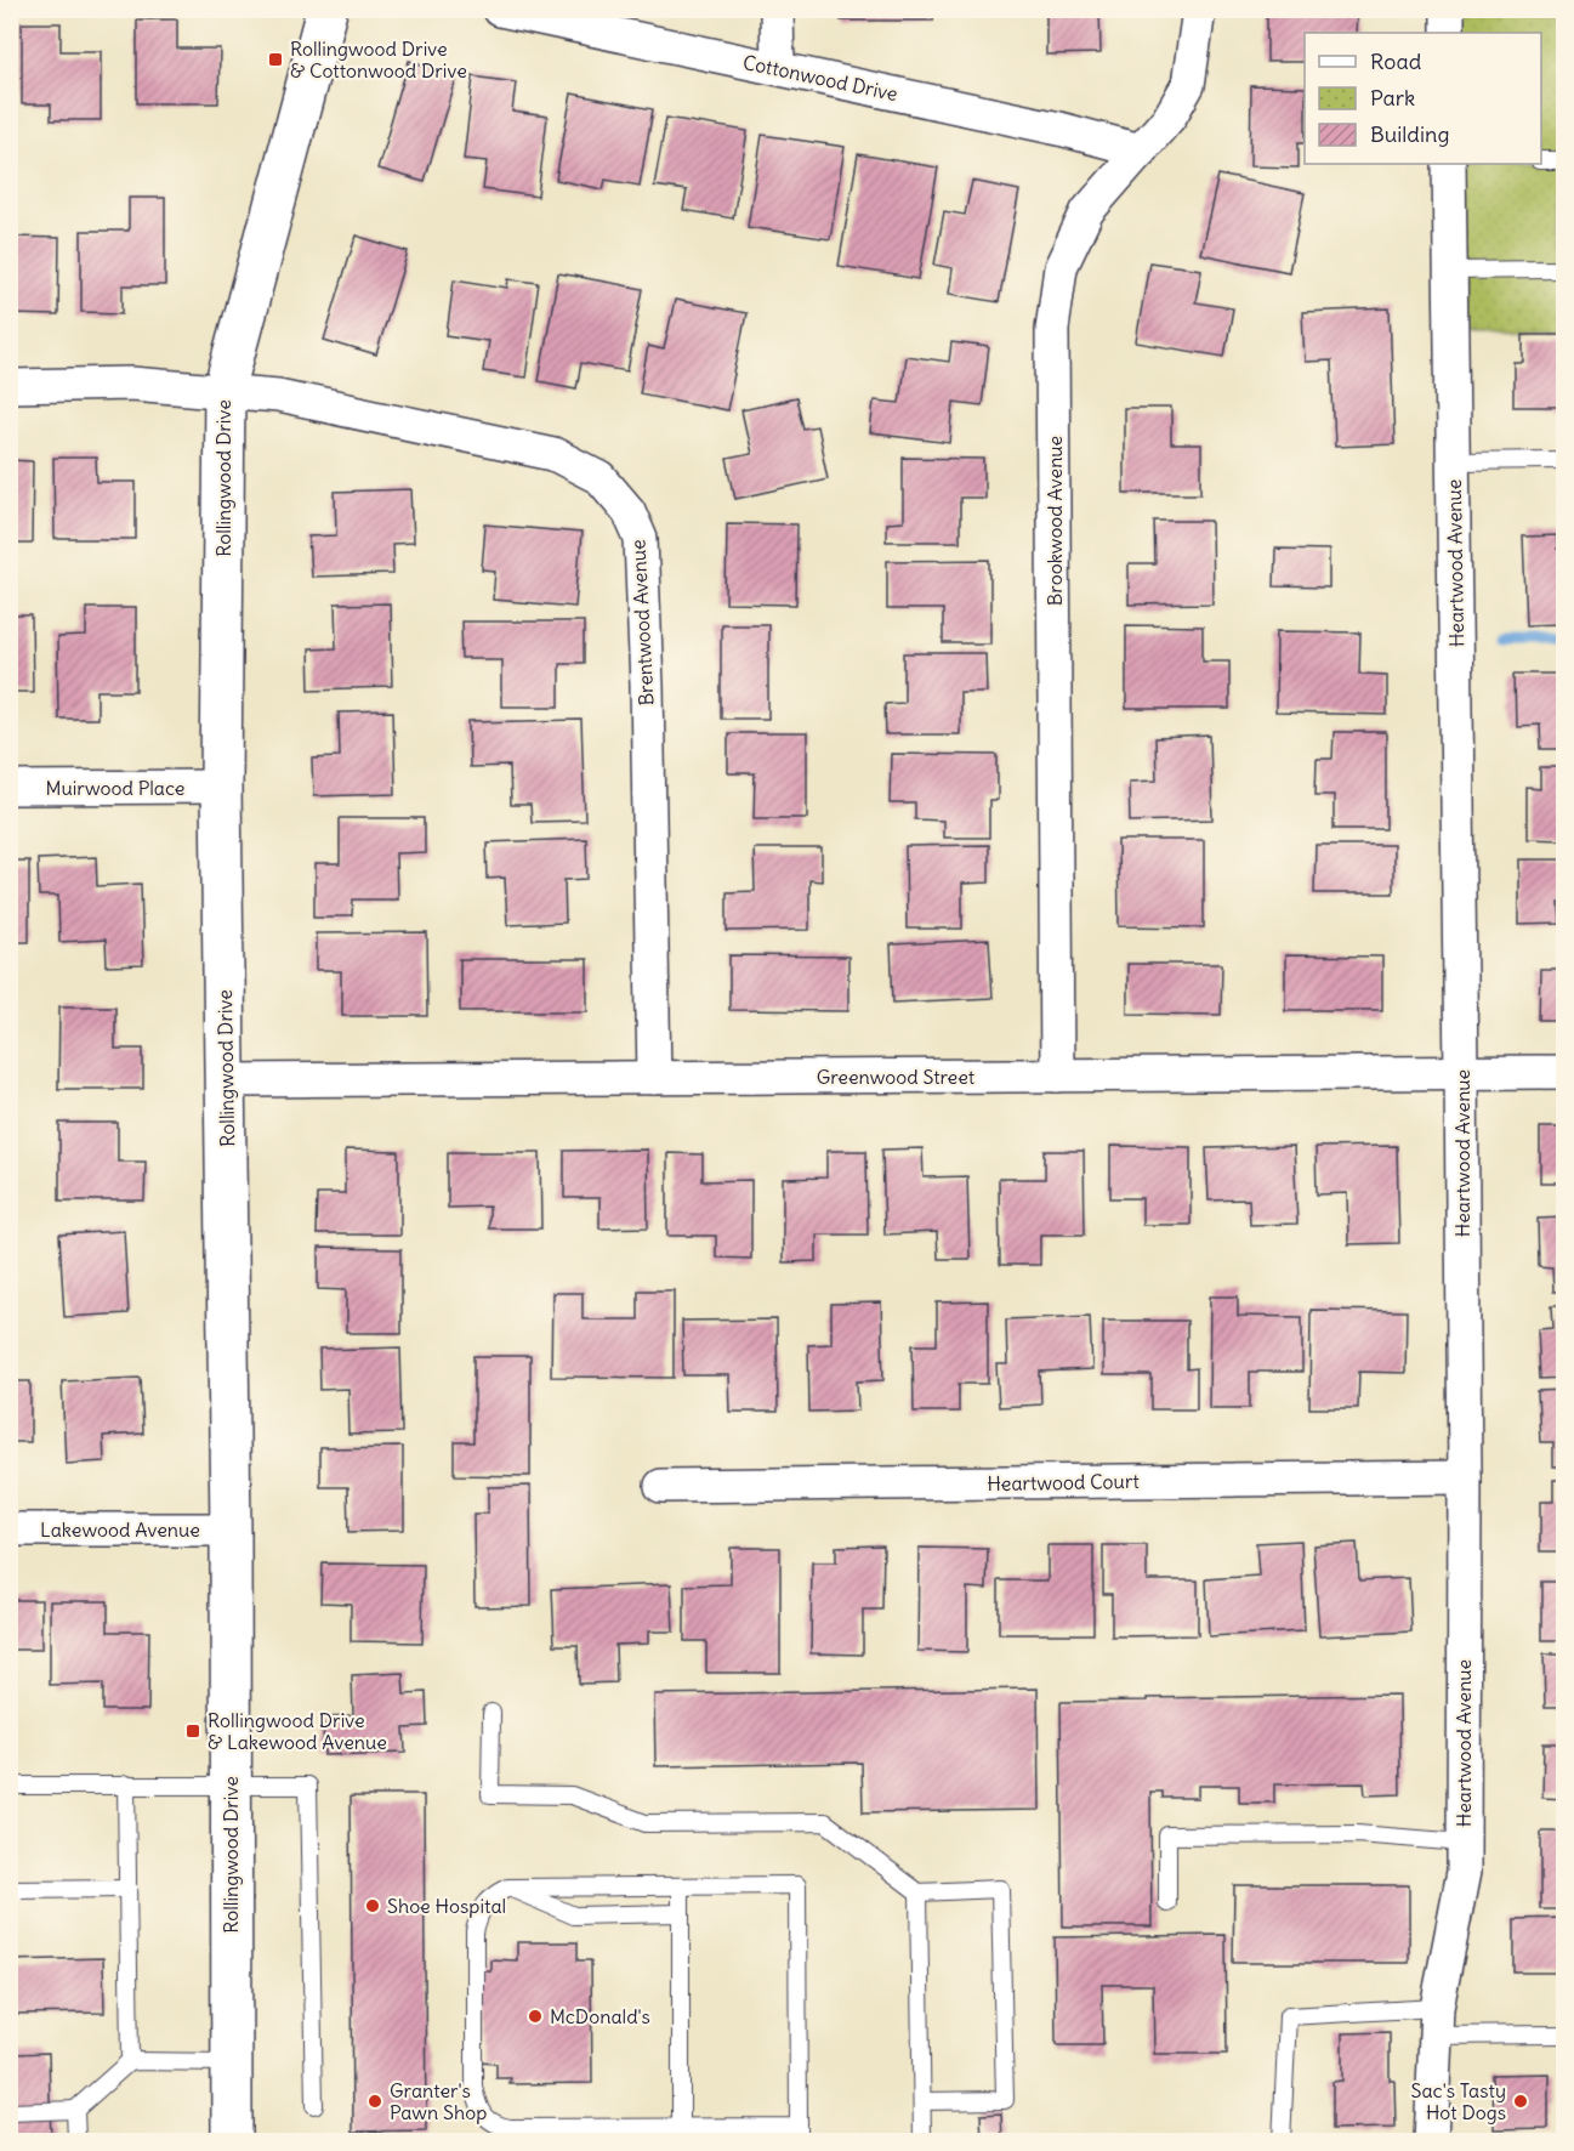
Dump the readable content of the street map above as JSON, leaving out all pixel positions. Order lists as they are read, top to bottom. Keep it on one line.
{"streets":{"street":["Cottonwood Drive","Rollingwood Drive","Brookwood Avenue","Heartwood Avenue","Brentwood Avenue","Muirwood Place","Greenwood Street","Heartwood Court","Lakewood Avenue"]},"crossings":[["Cottonwood Drive","Brookwood Avenue"],["Rollingwood Drive","Brentwood Avenue"],["Rollingwood Drive","Muirwood Place"],["Rollingwood Drive","Greenwood Street"],["Rollingwood Drive","Lakewood Avenue"],["Brookwood Avenue","Greenwood Street"],["Heartwood Avenue","Greenwood Street"],["Heartwood Avenue","Heartwood Court"],["Brentwood Avenue","Greenwood Street"]],"places":{"transit":["Rollingwood Drive & Cottonwood Drive","Rollingwood Drive & Lakewood Avenue"],"other":["Shoe Hospital","McDonald's","Granter's Pawn Shop","Sac's Tasty Hot Dogs"]},"legend":["Road","Park","Building"]}
